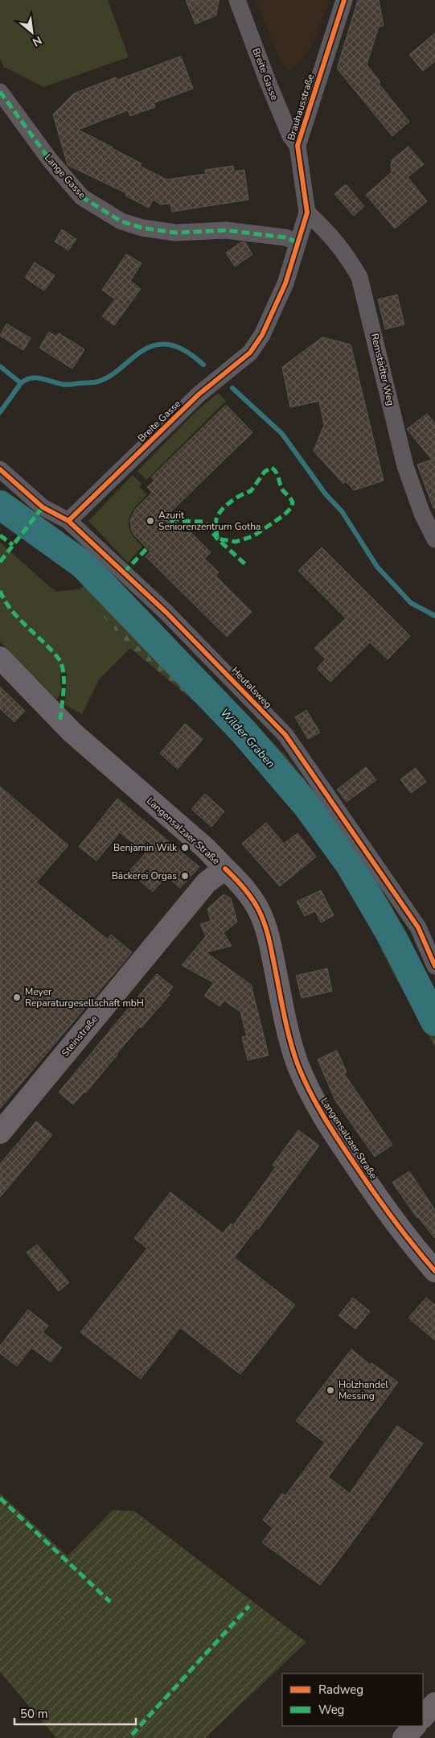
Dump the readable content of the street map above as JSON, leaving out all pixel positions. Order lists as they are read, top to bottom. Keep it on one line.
{"streets":{"main road":["Langensalzaer Straße","Steinstraße"],"street":["Breite Gasse","Brauhausstraße","Lange Gasse","Remstädter Weg","Heutalsweg"]},"crossings":[["Breite Gasse","Brauhausstraße"],["Breite Gasse","Heutalsweg"],["Brauhausstraße","Lange Gasse"],["Brauhausstraße","Remstädter Weg"],["Langensalzaer Straße","Steinstraße"]],"water":["Wilder Graben"],"places":["Azurit Seniorenzentrum Gotha","Benjamin Wilk","Bäckerei Orgas","Meyer Reparaturgesellschaft mbH","Holzhandel Messing"],"legend":["Radweg","Weg"],"scale_bar":"50 m","north":"bottom right"}
